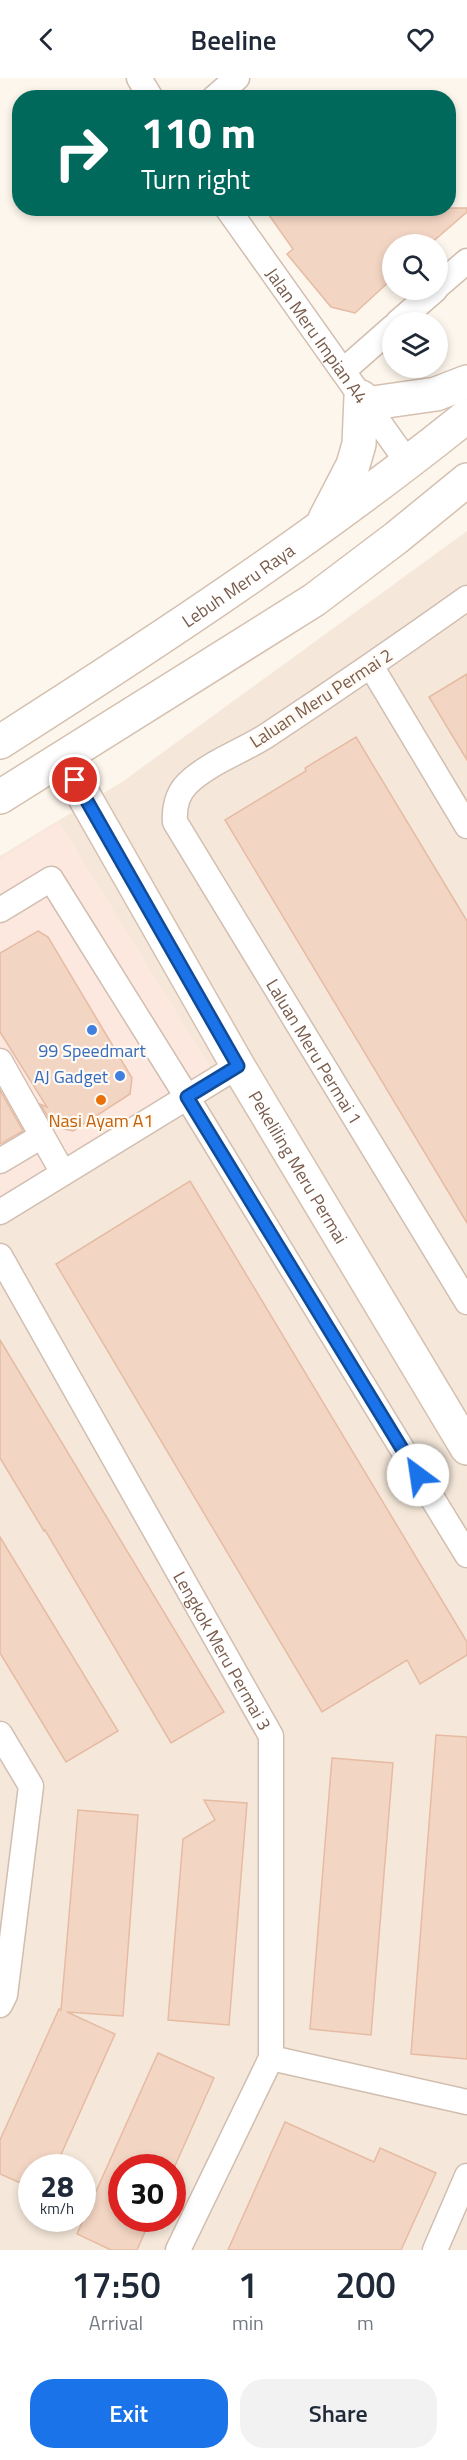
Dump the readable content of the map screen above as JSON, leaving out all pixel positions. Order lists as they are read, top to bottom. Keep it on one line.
{"streets":{"main road":["Lebuh Meru Raya","Pekeliling Meru Permai"],"street":["Jalan Meru Impian A4","Laluan Meru Permai 2","Laluan Meru Permai 1","Lengkok Meru Permai 3"]},"crossings":[["Jalan Meru Impian A4","Lebuh Meru Raya"],["Laluan Meru Permai 2","Laluan Meru Permai 1"]],"places":["99 Speedmart","AJ Gadget","Nasi Ayam A1"],"page":{"header":"Beeline","turn":["110 m","Turn right"],"speed":"28 km/h","limit":"30","eta":["17:50","Arrival","1","min","200","m"],"buttons":["Exit","Share"]}}
